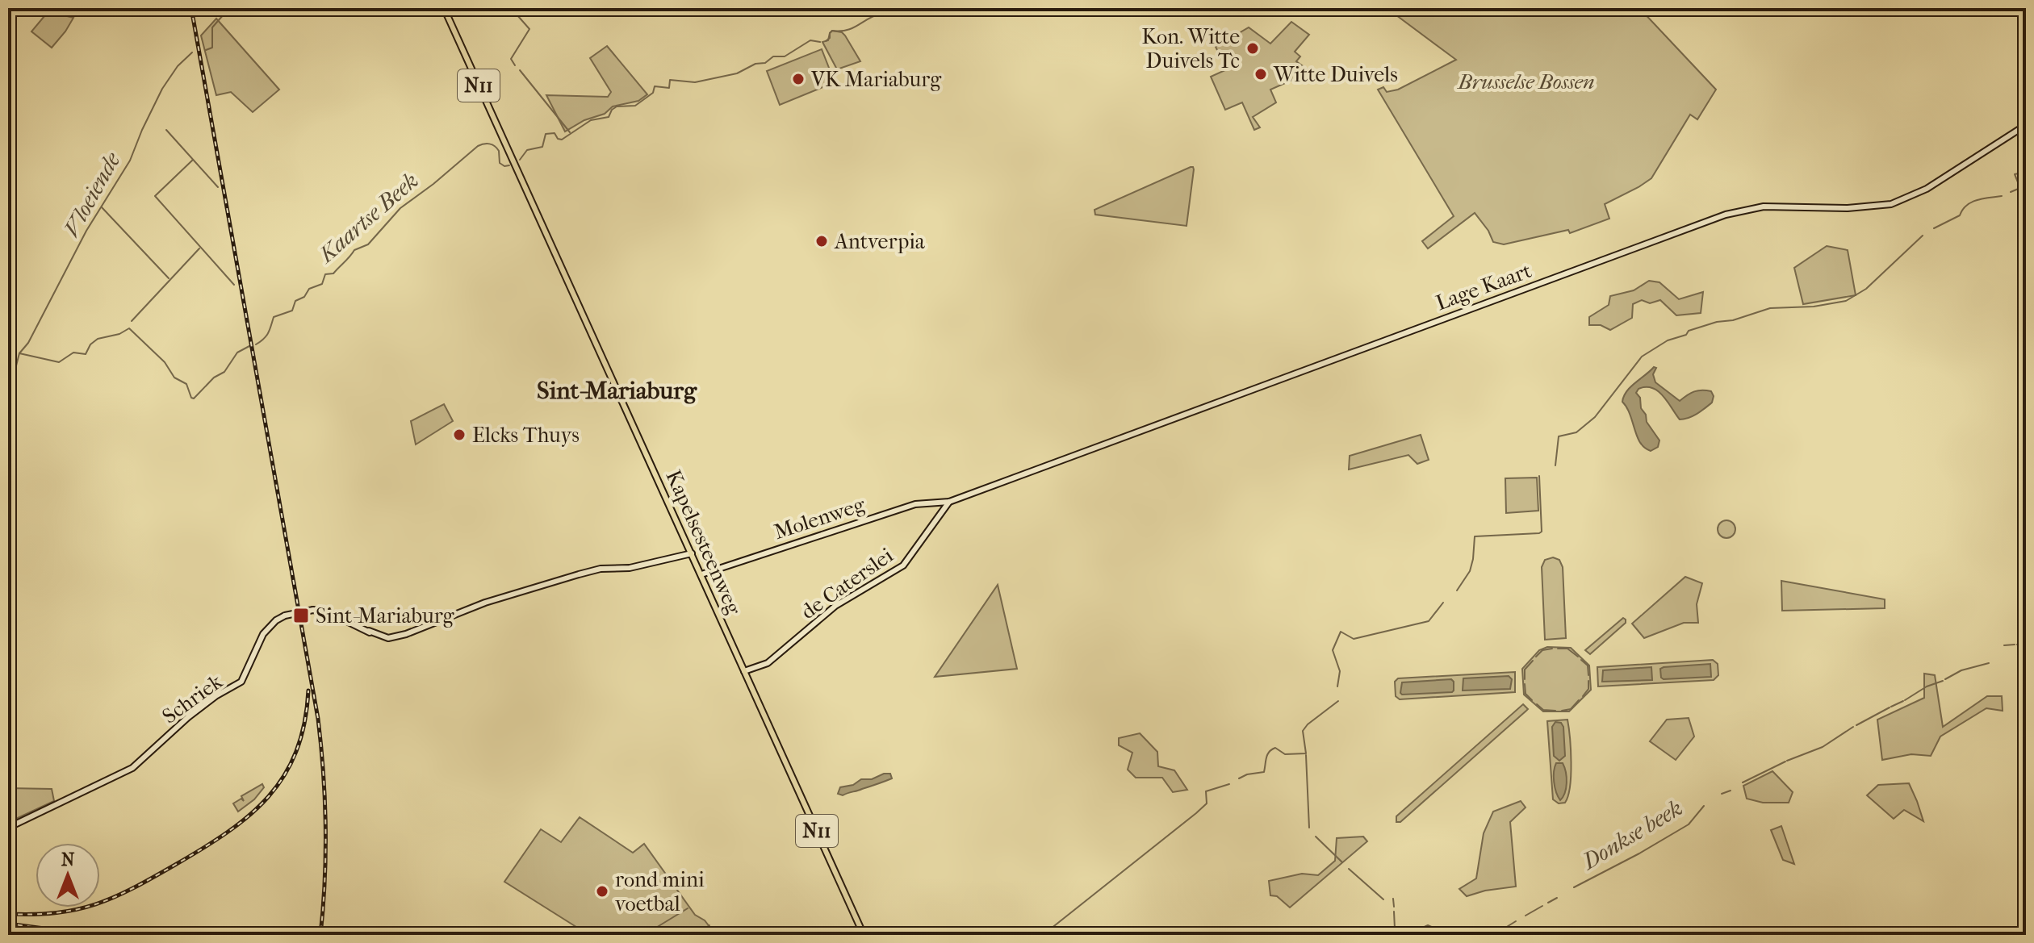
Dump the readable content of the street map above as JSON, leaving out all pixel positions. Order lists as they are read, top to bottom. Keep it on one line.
{"streets":{"main road":["N11","Kapelsesteenweg"],"street":["Lage Kaart","Molenweg","de Caterslei","Schriek"]},"crossings":[["Lage Kaart","Molenweg"],["Lage Kaart","de Caterslei"],["Molenweg","Kapelsesteenweg"],["Molenweg","de Caterslei"],["Kapelsesteenweg","de Caterslei"],["Kapelsesteenweg","Schriek"]],"districts":["Sint-Mariaburg"],"water":["Vloeiende","Kaartse Beek","Donkse beek"],"parks":["Brusselse Bossen"],"places":{"other":["Kon. Witte Duivels Tc","Witte Duivels","VK Mariaburg","Antverpia","Elcks Thuys","rond mini voetbal"],"transit":["Sint-Mariaburg"]},"north":"top"}
